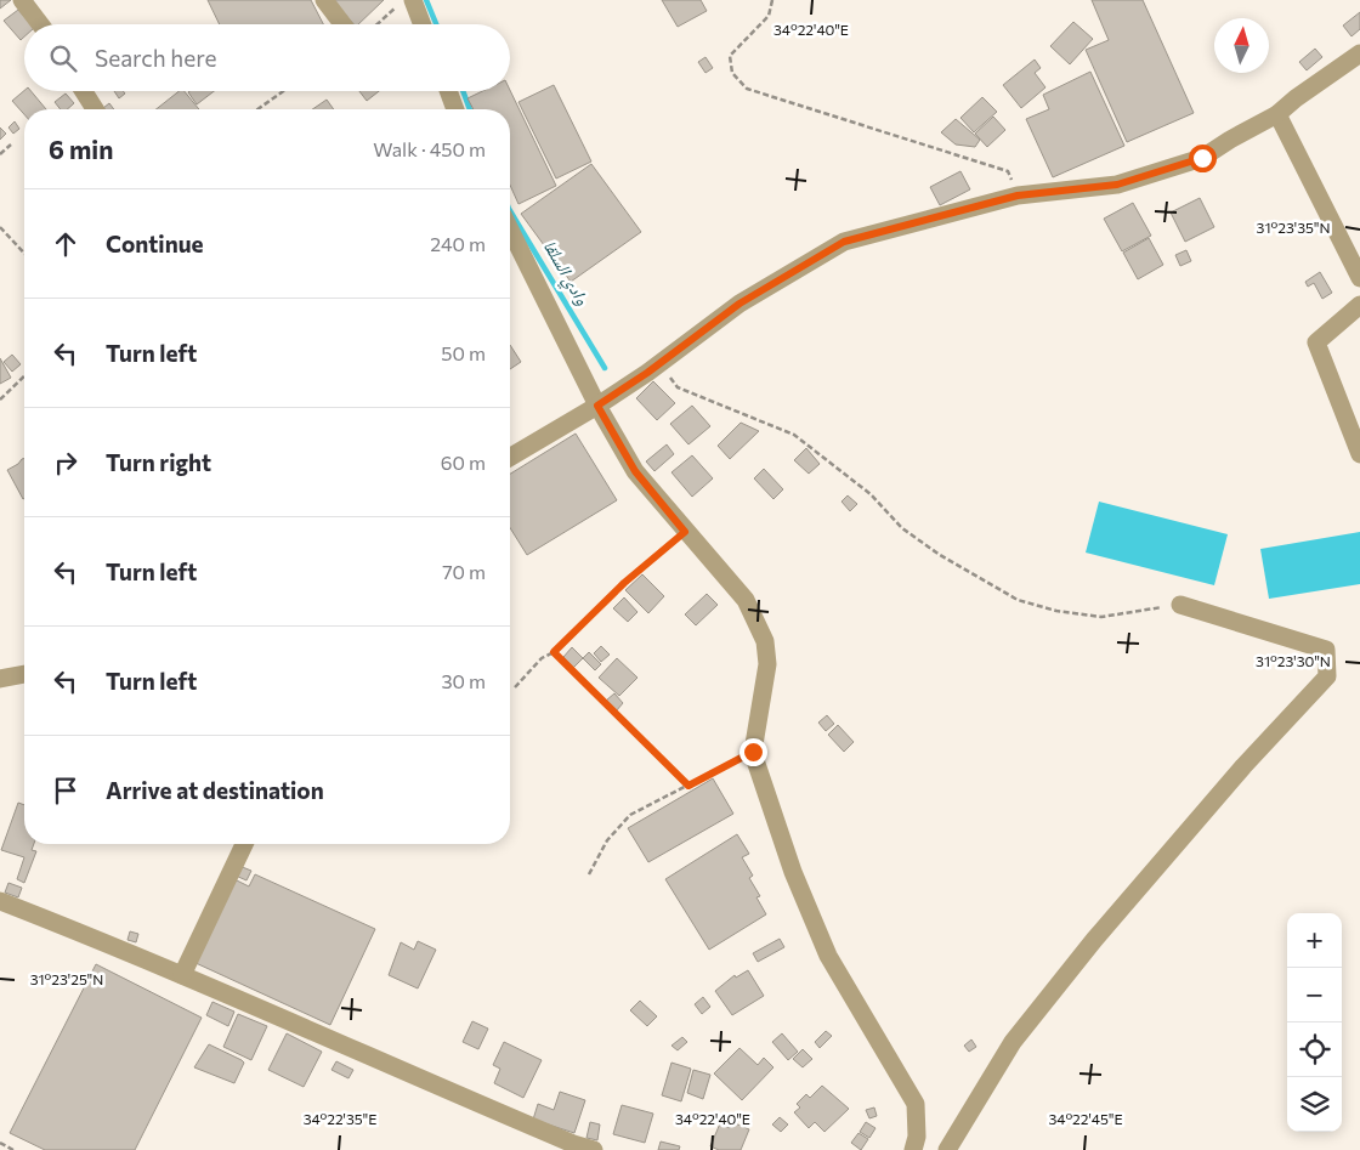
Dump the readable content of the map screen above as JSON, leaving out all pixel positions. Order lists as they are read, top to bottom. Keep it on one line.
{"water":["وادي السلقا"],"north":"top","page":{"search":"Search here","heading":["6 min","Walk · 450 m"],"list":[["Continue","240 m"],["Turn left","50 m"],["Turn right","60 m"],["Turn left","70 m"],["Turn left","30 m"],"Arrive at destination"],"map_buttons":["+","−"]},"coordinates":["34°22'40\"E","31°23'35\"N","31°23'30\"N","31°23'25\"N","34°22'35\"E","34°22'45\"E"]}
